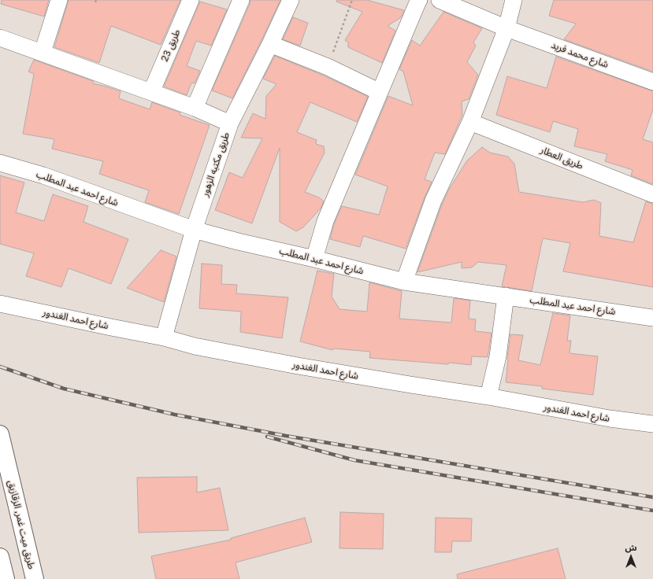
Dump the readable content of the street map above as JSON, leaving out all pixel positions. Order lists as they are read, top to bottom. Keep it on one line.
{"streets":{"highway":["طريق ميت غمر, الزقازيق"],"street":["طريق 23","شارع محمد فريد","طريق العطار","طريق مكتبه الزهور","شارع احمد عبد المطلب","شارع احمد الغندور"]},"crossings":[["طريق مكتبه الزهور","شارع احمد عبد المطلب"],["طريق مكتبه الزهور","شارع احمد الغندور"]],"north":"top"}
